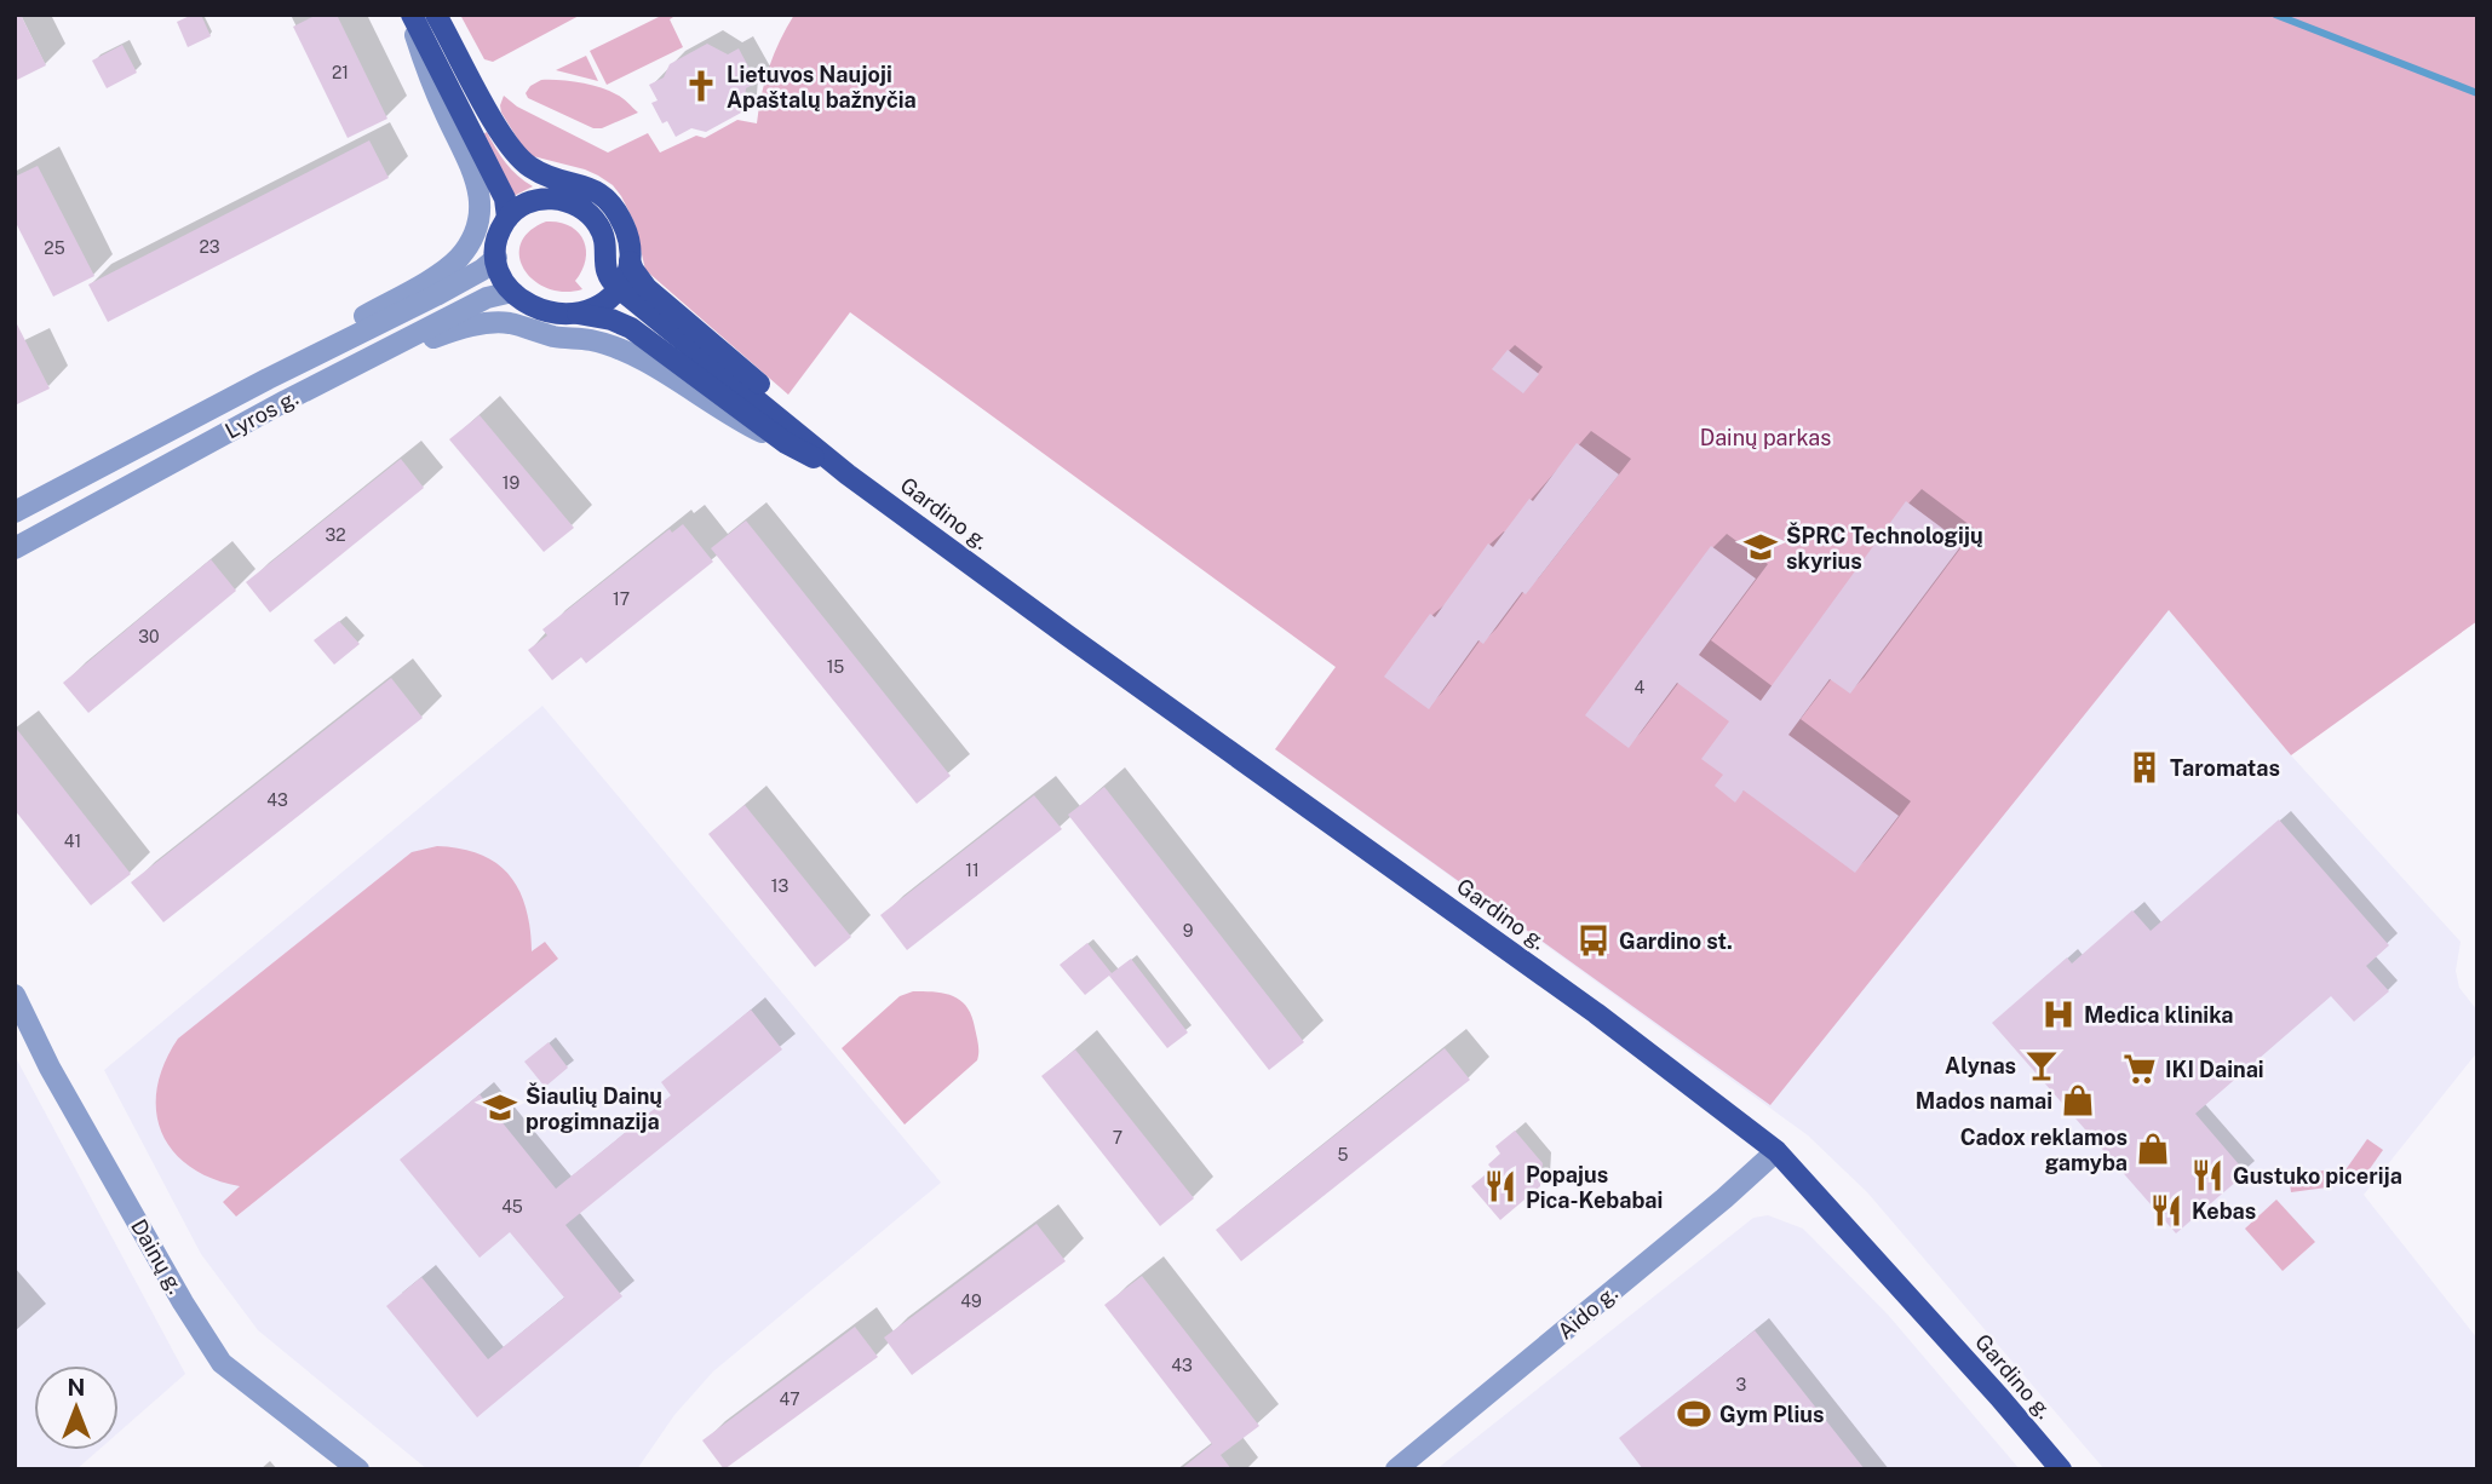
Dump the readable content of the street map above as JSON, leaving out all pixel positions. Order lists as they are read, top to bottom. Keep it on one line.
{"streets":{"main road":["Gardino g."],"street":["Lyros g.","Dainų g.","Aido g."]},"crossings":[["Lyros g.","Gardino g."],["Gardino g.","Aido g."]],"parks":["Dainų parkas"],"places":{"church":["Lietuvos Naujoji Apaštalų bažnyčia"],"school or university":["ŠPRC Technologijų skyrius","Šiaulių Dainų progimnazija"],"building":["Taromatas"],"bus stop":["Gardino st."],"hospital":["Medica klinika"],"bar":["Alynas"],"supermarket":["IKI Dainai"],"shop":["Mados namai","Cadox reklamos gamyba"],"restaurant":["Gustuko picerija","Popajus Pica-Kebabai","Kebas"],"sports":["Gym Plius"]},"house_numbers":["21","23","25","19","32","17","30","15","4","43","41","11","13","9","7","5","45","49","43","3","47"],"north":"top"}
